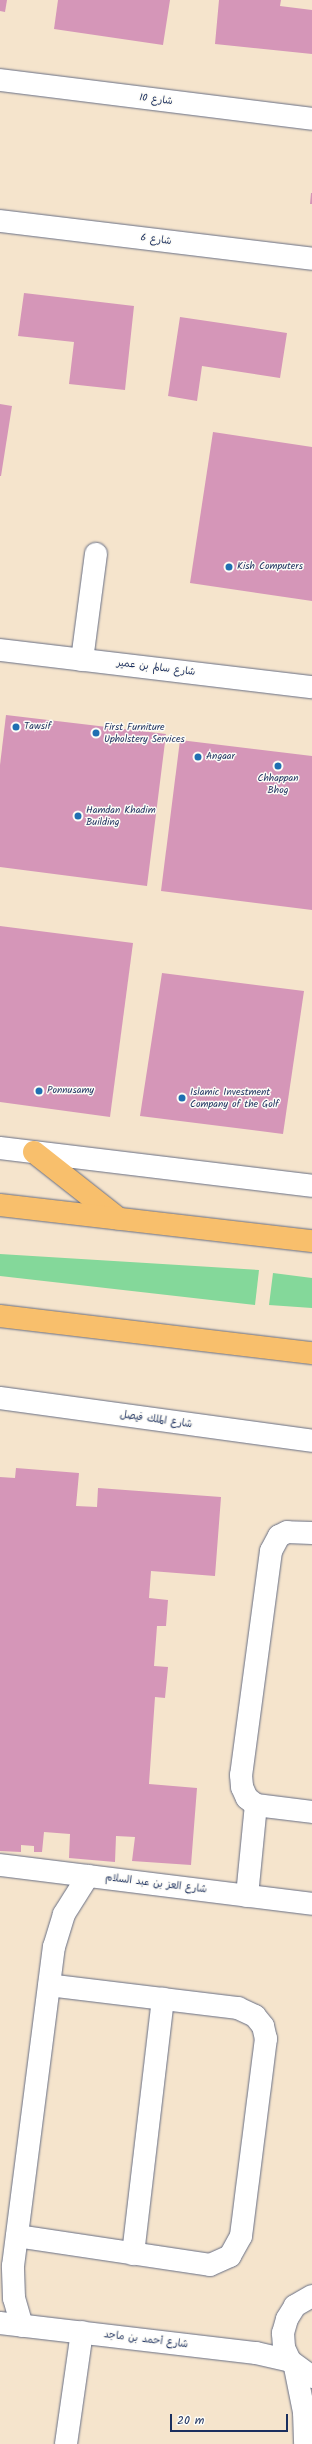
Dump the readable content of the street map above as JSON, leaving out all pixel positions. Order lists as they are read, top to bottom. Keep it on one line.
{"streets":{"street":["شارع 10","شارع 6","شارع سالم بن عمير","شارع الملك فيصل","شارع العز بن عبد السلام","شارع أحمد بن ماجد"]},"places":["Kish Computers","Tawsif","First Furniture Upholstery Services","Angaar","Chhappan Bhog","Hamdan Khadim Building","Ponnusamy","Islamic Investment Company of the Golf"],"scale_bar":"20 m"}
